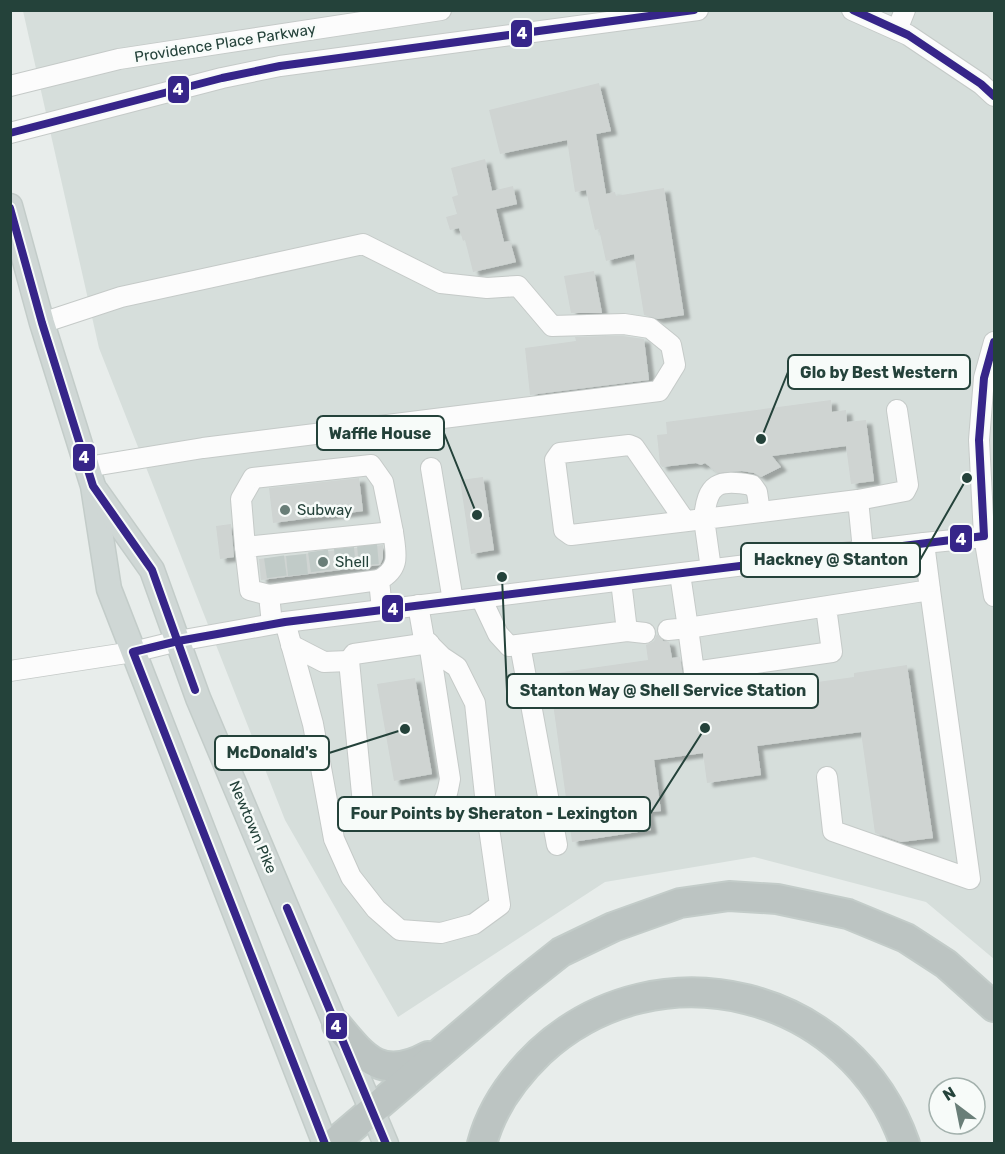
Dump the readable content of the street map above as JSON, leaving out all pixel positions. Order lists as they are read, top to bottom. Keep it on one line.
{"streets":{"main road":["Newtown Pike"],"street":["Providence Place Parkway"]},"places":["Glo by Best Western","Hackney @ Stanton","Subway","Waffle House","Shell","Stanton Way @ Shell Service Station","Four Points by Sheraton - Lexington","McDonald's"],"lines":["transit line 4"],"north":"top left"}
